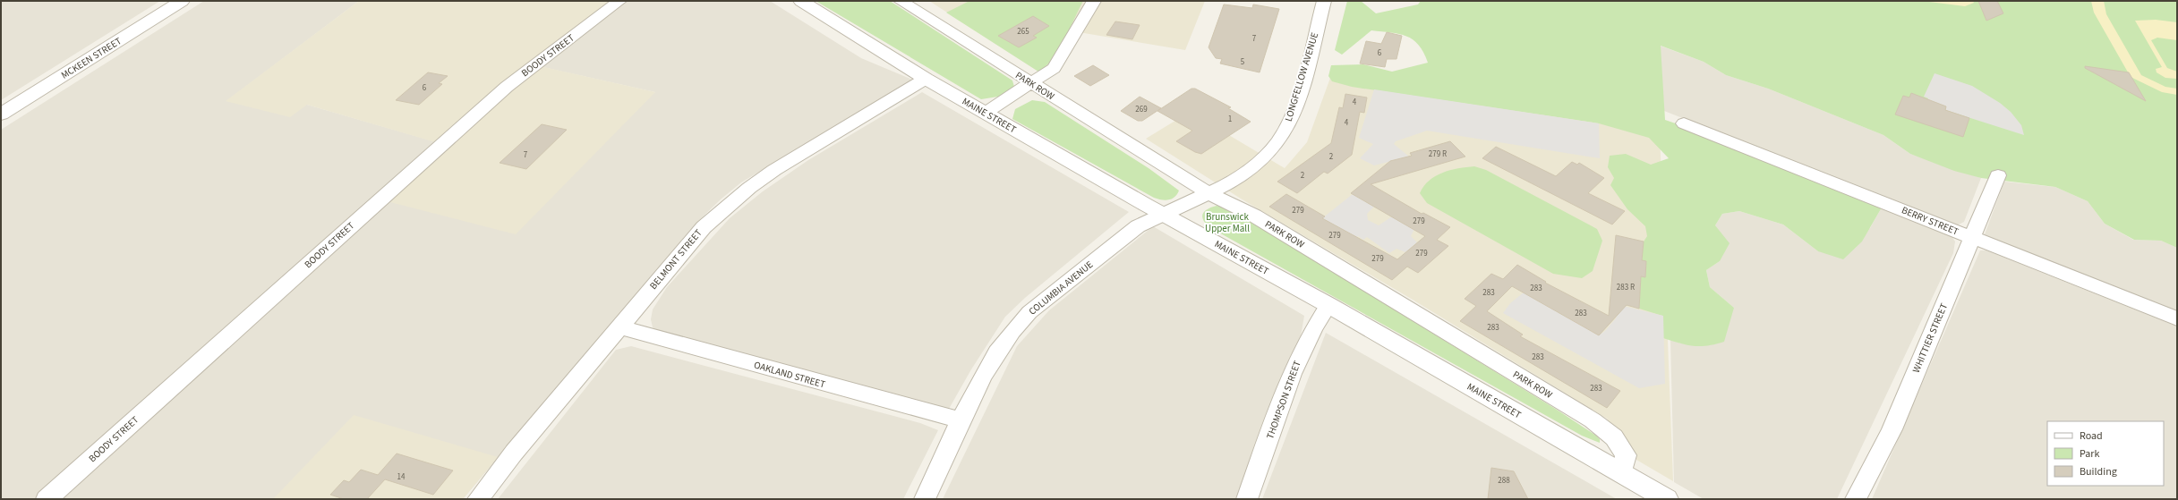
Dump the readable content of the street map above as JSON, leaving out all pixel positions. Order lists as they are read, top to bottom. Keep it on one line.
{"streets":{"street":["BOODY STREET","MCKEEN STREET","LONGFELLOW AVENUE","PARK ROW","MAINE STREET","BERRY STREET","BELMONT STREET","COLUMBIA AVENUE","WHITTIER STREET","OAKLAND STREET","THOMPSON STREET"]},"crossings":[["LONGFELLOW AVENUE","PARK ROW"],["LONGFELLOW AVENUE","MAINE STREET"],["LONGFELLOW AVENUE","COLUMBIA AVENUE"],["PARK ROW","MAINE STREET"],["MAINE STREET","BELMONT STREET"],["MAINE STREET","COLUMBIA AVENUE"],["MAINE STREET","THOMPSON STREET"],["BERRY STREET","WHITTIER STREET"],["BELMONT STREET","OAKLAND STREET"],["COLUMBIA AVENUE","OAKLAND STREET"]],"parks":["Brunswick Upper Mall"],"house_numbers":["265","7","6","5","6","4","269","1","4","279 R","7","2","2","279","279","279","279","279","283 R","283","283","283","283","283","283","14","288"],"legend":["Road","Park","Building"]}
